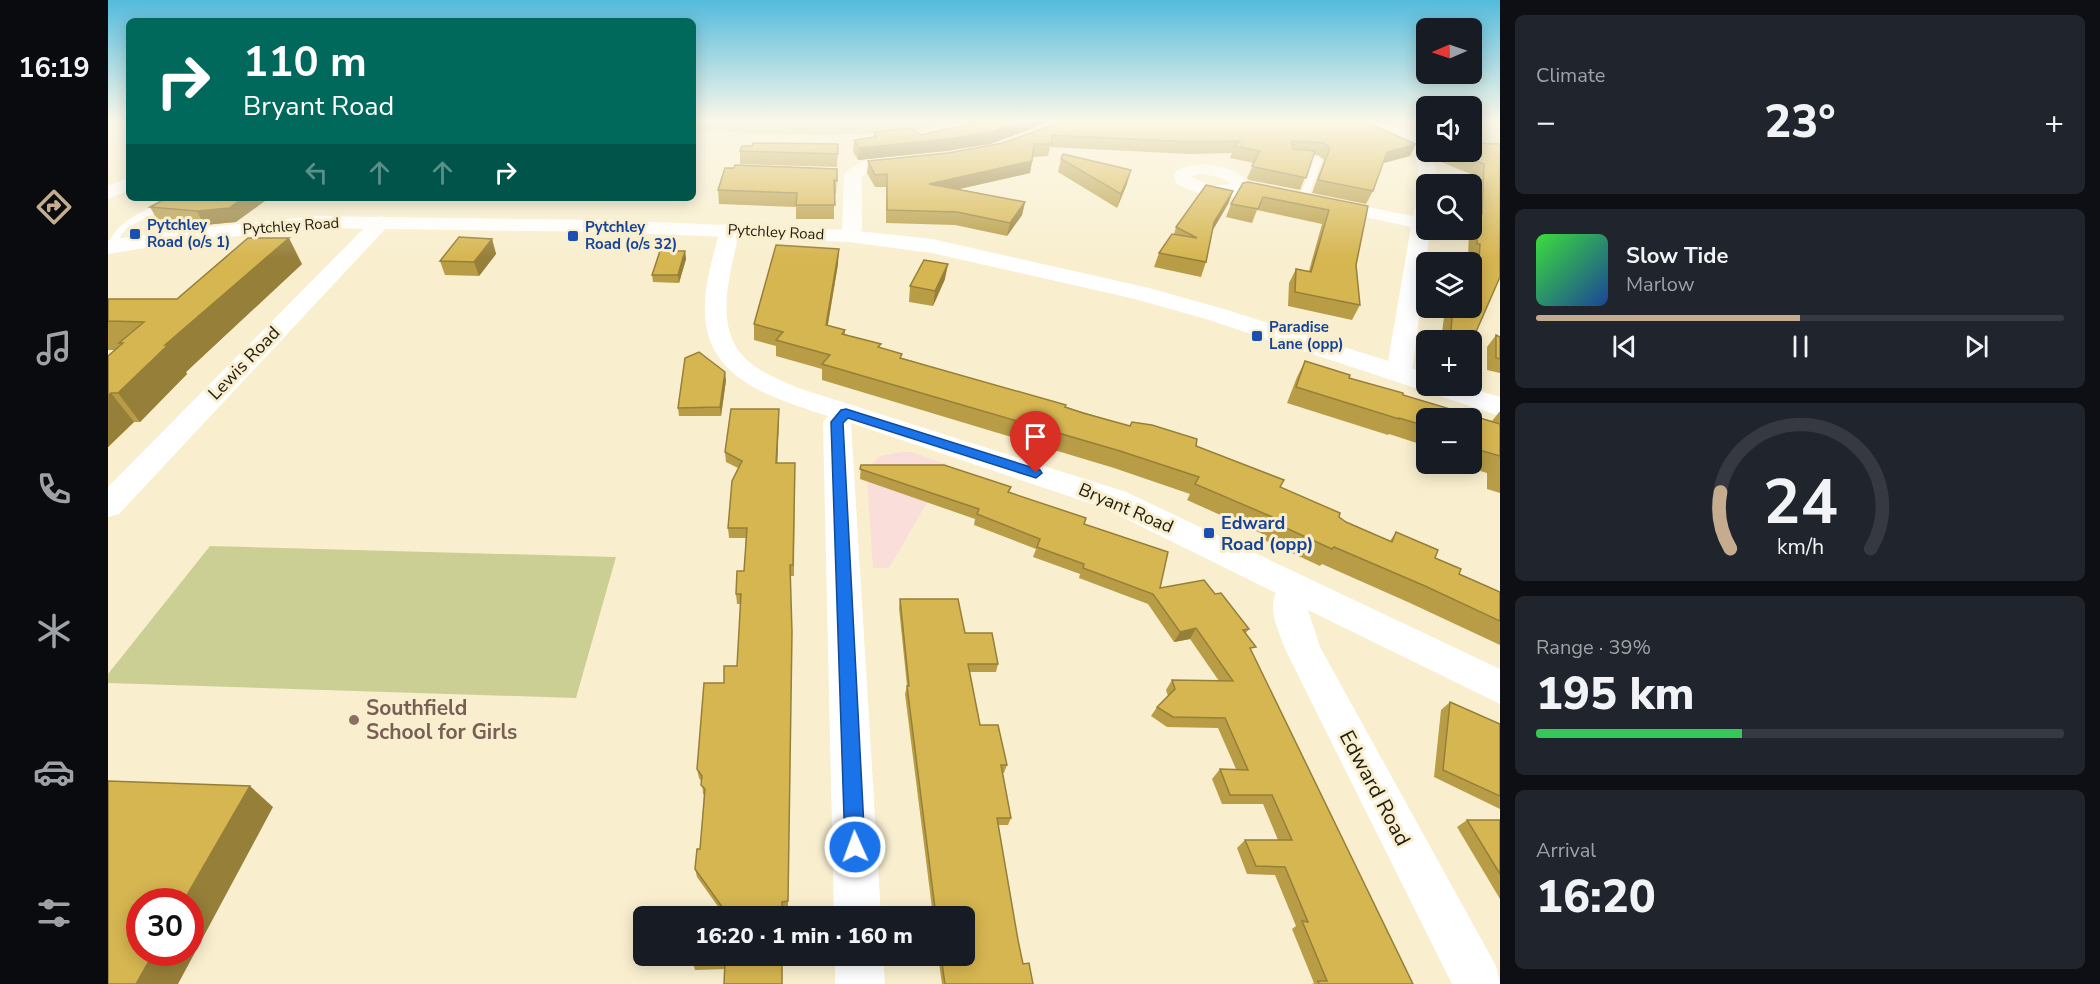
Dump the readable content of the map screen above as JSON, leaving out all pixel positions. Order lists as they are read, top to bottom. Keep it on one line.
{"streets":{"main road":["Pytchley Road"],"street":["Lewis Road","Bryant Road","Edward Road"]},"crossings":[["Pytchley Road","Lewis Road"],["Pytchley Road","Bryant Road"],["Bryant Road","Edward Road"]],"places":{"transit":["Pytchley Road (o/s 1)","Pytchley Road (o/s 32)","Paradise Lane (opp)","Edward Road (opp)"],"other":["Southfield School for Girls"]},"north":"left","page":{"tabs":"16:19","tile":["Climate",["Range · 39%","195 km"],["Arrival","16:20"]],"map_buttons":["+","−"],"turn":["110 m","Bryant Road"],"heat":["−","23°","+"],"song":["Slow Tide","Marlow"],"limit":"30","trip":"16:20 · 1 min · 160 m","gauge":["24","km/h"]}}
